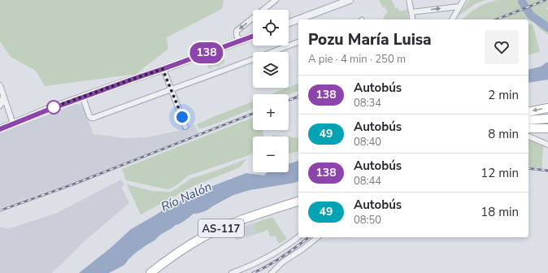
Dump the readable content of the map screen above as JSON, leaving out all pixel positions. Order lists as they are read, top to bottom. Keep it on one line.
{"streets":{"main road":["AS-117"]},"water":["Río Nalón"],"lines":["bus line 138"],"page":{"on_map":"138","map_buttons":["+","−"],"heading":["Pozu María Luisa","A pie · 4 min · 250 m"],"list":[{"mark":"138","name":"Autobús","note":"08:34","value":"2 min"},{"mark":"49","name":"Autobús","note":"08:40","value":"8 min"},{"mark":"138","name":"Autobús","note":"08:44","value":"12 min"},{"mark":"49","name":"Autobús","note":"08:50","value":"18 min"}]}}
